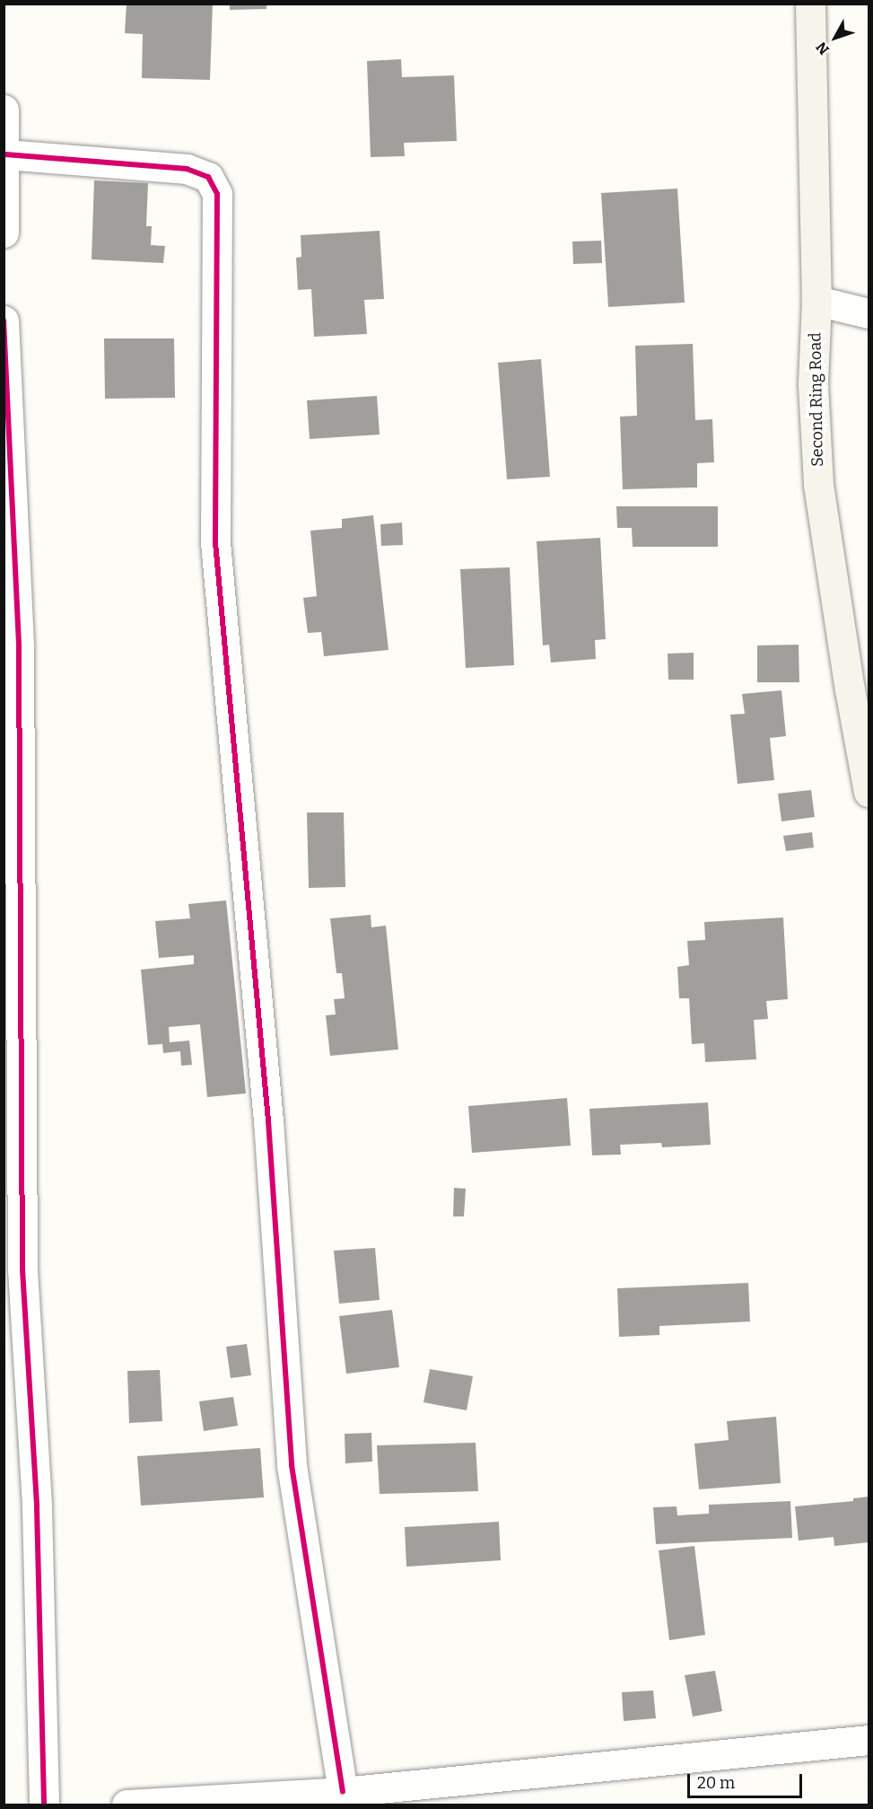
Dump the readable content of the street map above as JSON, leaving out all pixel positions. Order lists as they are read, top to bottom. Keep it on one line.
{"streets":{"street":["Second Ring Road"]},"scale_bar":"20 m","north":"bottom left"}
